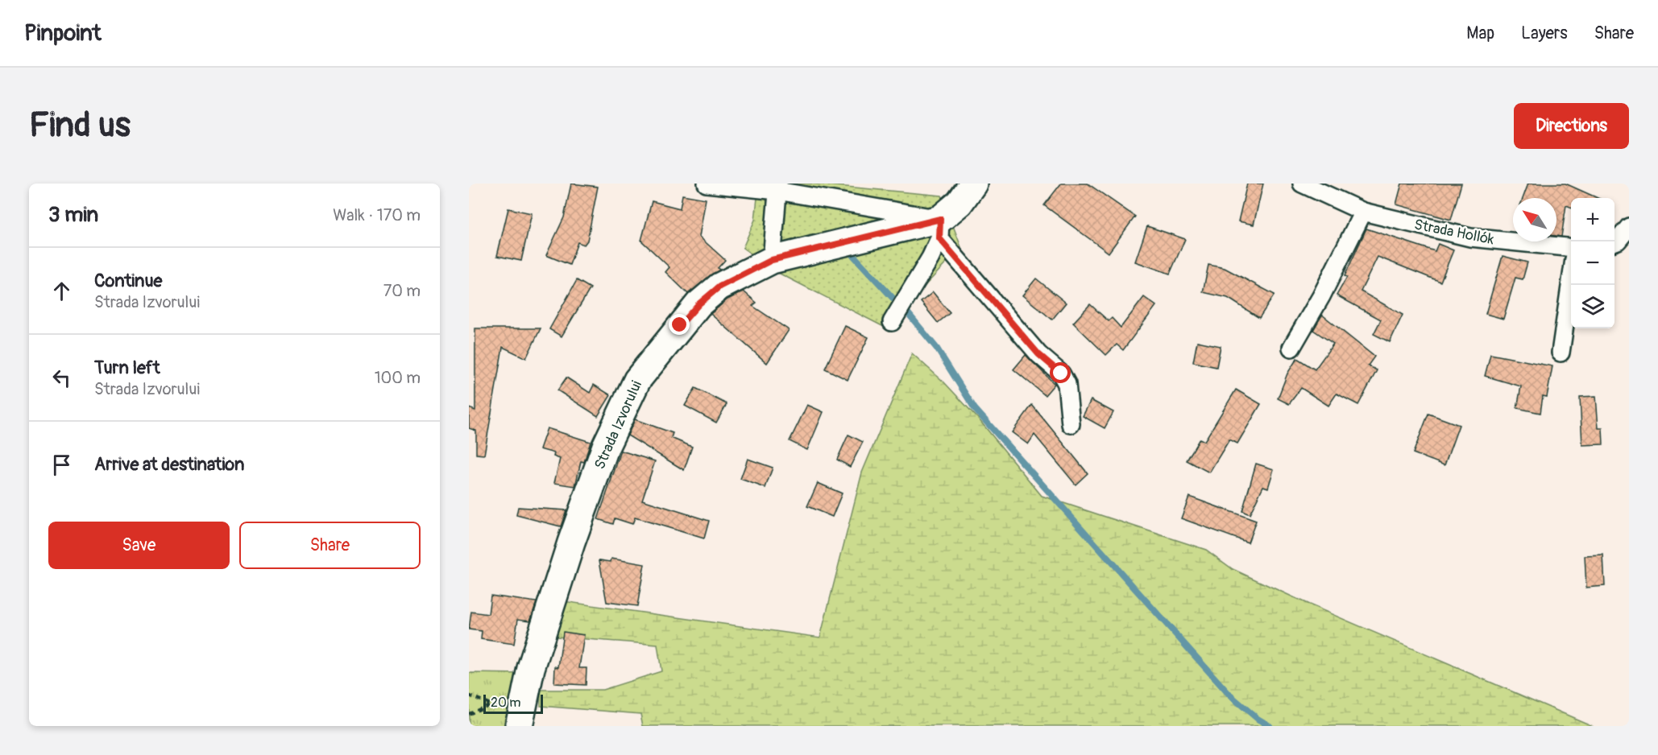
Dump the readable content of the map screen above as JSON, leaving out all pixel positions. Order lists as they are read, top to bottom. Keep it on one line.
{"streets":{"main road":["Strada Izvorului"],"street":["Strada Hollók"]},"scale_bar":"20 m","north":"top left","page":{"header":"Pinpoint","nav":["Map","Layers","Share"],"buttons":["Directions",["Save","Share"]],"title":"Find us","heading":["3 min","Walk · 170 m"],"map_buttons":["+","−"],"list":[["Continue","Strada Izvorului","70 m"],["Turn left","Strada Izvorului","100 m"],"Arrive at destination"],"scale":"20 m"}}
